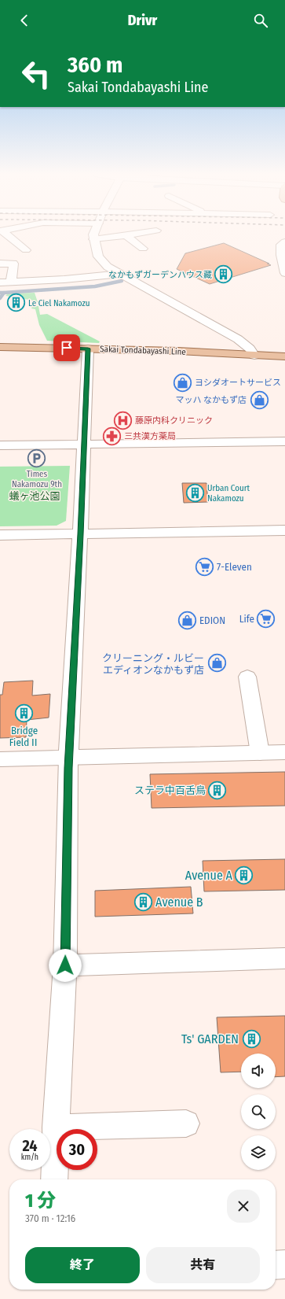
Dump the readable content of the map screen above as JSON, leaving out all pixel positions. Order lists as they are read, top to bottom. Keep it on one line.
{"streets":{"main road":["Sakai Tondabayashi Line"]},"parks":["蟻ヶ池公園"],"places":{"building":["なかもずガーデンハウス藏","Le Ciel Nakamozu","Urban Court Nakamozu","Bridge FieldⅡ","ステラ中百舌鳥","Avenue A","Avenue B","Ts' GARDEN"],"shop":["ヨシダオートサービス","マッハ なかもず店","EDION","クリーニング・ルビー エディオンなかもず店"],"hospital":["藤原内科クリニック"],"pharmacy":["三共漢方薬局"],"parking":["Times Nakamozu 9th"],"supermarket":["7-Eleven","Life"]},"page":{"header":"Drivr","turn":["360 m","Sakai Tondabayashi Line"],"speed":"24 km/h","limit":"30","heading":["1 分","370 m · 12:16"],"buttons":["終了","共有"]}}
